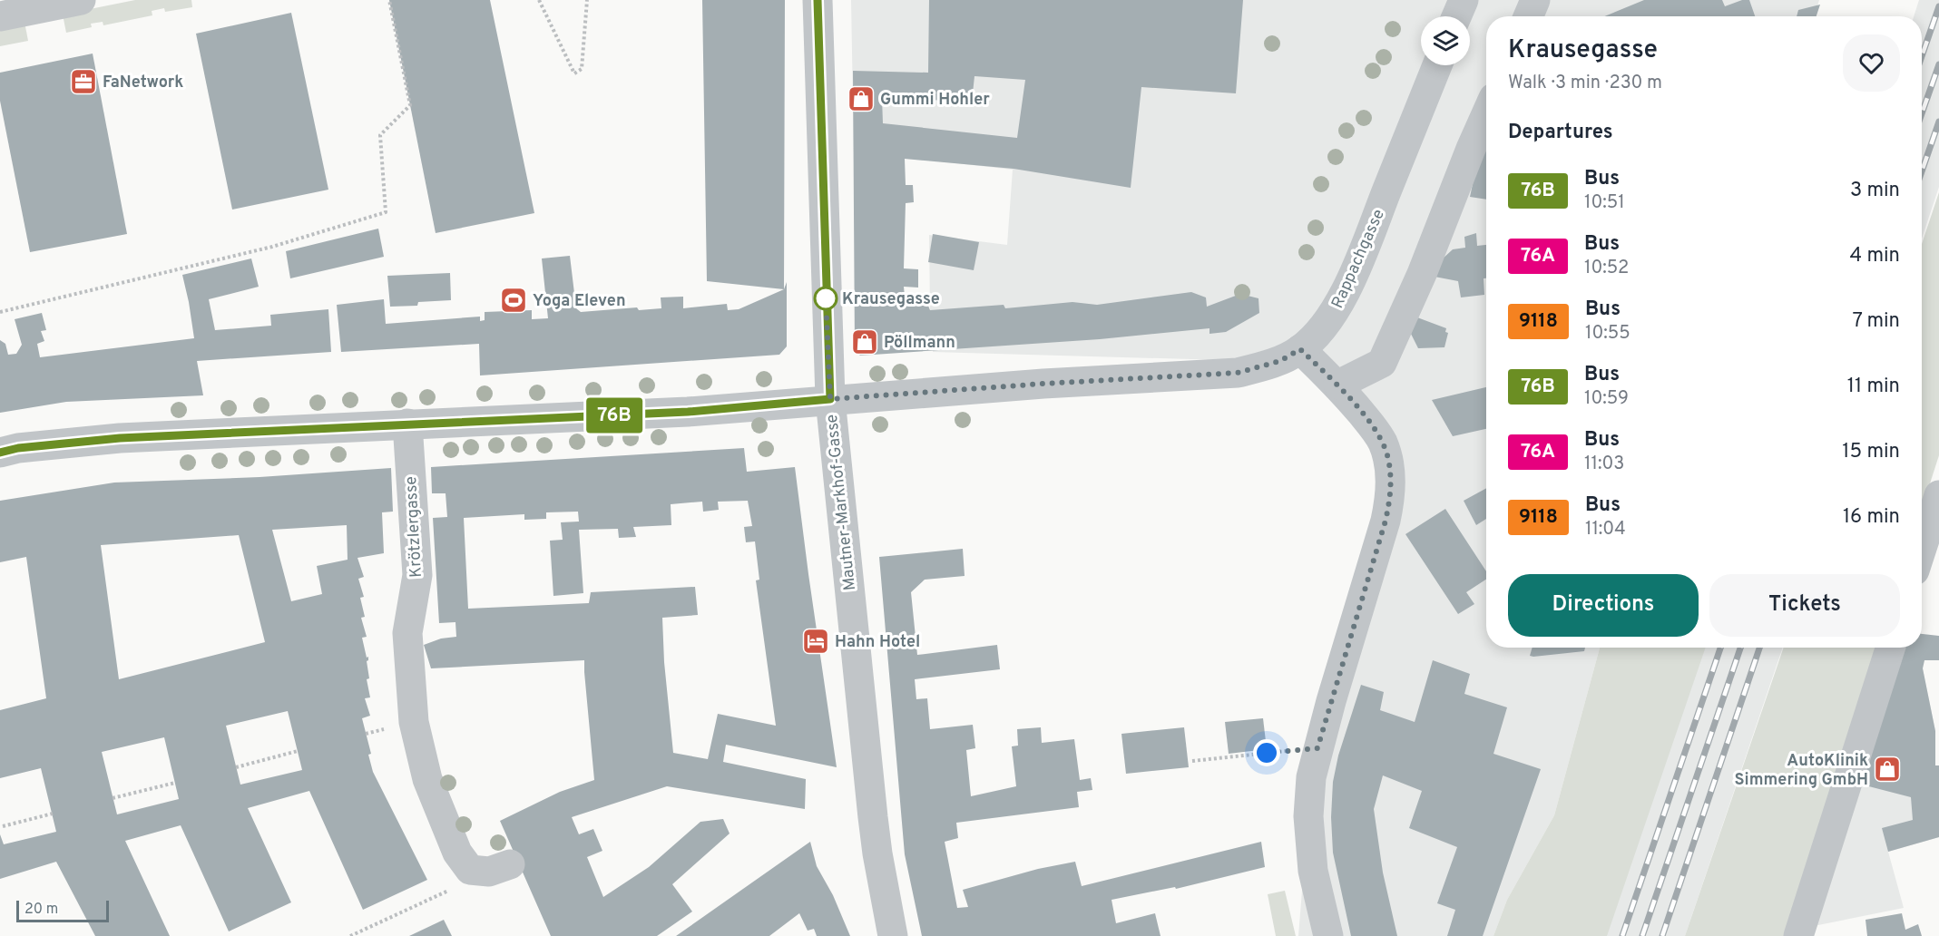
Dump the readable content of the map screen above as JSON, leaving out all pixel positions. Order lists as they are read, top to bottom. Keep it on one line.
{"streets":{"street":["Rappachgasse","Mautner-Markhof-Gasse","Krötzlergasse"]},"places":{"office":["FaNetwork"],"shop":["Gummi Hohler","Pöllmann","AutoKlinik Simmering GmbH"],"other":["Krausegasse"],"sports":["Yoga Eleven"],"hotel":["Hahn Hotel"]},"lines":["bus line 76B"],"scale_bar":"20 m","page":{"on_map":"76B","heading":[["Krausegasse","Walk · 3 min · 230 m"],"Departures"],"list":[{"mark":"76B","name":"Bus","note":"10:51","value":"3 min"},{"mark":"76A","name":"Bus","note":"10:52","value":"4 min"},{"mark":"9118","name":"Bus","note":"10:55","value":"7 min"},{"mark":"76B","name":"Bus","note":"10:59","value":"11 min"},{"mark":"76A","name":"Bus","note":"11:03","value":"15 min"},{"mark":"9118","name":"Bus","note":"11:04","value":"16 min"}],"buttons":["Directions","Tickets"],"scale":"20 m"}}
